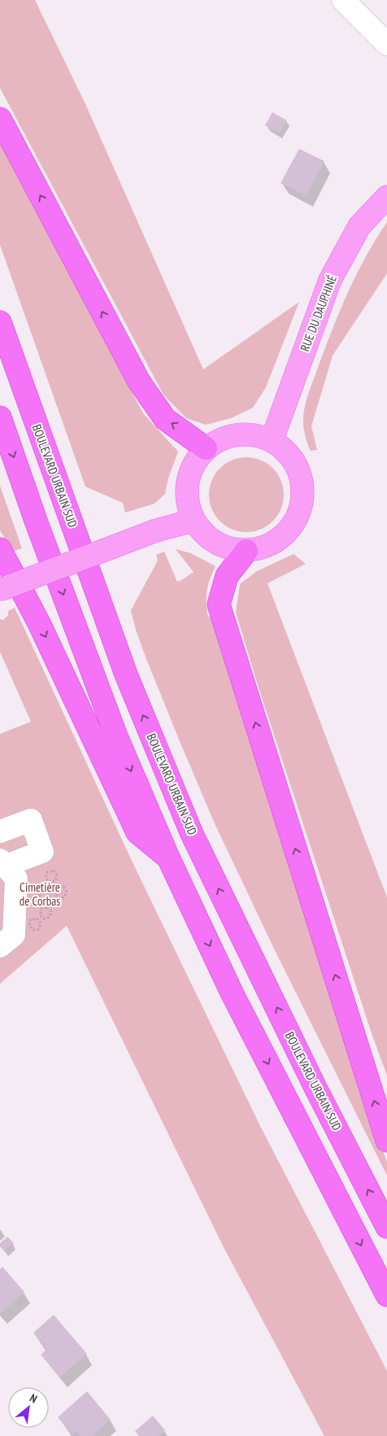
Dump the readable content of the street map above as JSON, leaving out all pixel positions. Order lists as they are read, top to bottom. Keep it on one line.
{"streets":{"highway":["BOULEVARD URBAIN SUD"],"main road":["RUE DU DAUPHINÉ"]},"parks":["Cimetière de Corbas"],"north":"top right"}
